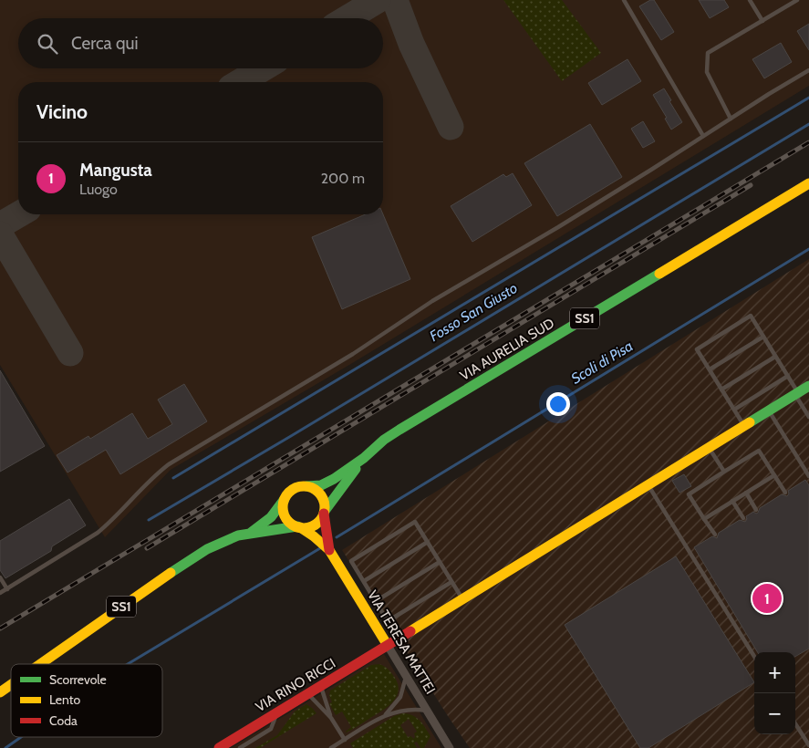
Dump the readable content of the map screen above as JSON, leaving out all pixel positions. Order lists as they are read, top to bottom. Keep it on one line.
{"streets":{"main road":["SS1","VIA AURELIA SUD","VIA TERESA MATTEI","VIA RINO RICCI"]},"crossings":[["SS1","VIA AURELIA SUD"],["VIA TERESA MATTEI","VIA RINO RICCI"]],"water":["Fosso San Giusto","Scoli di Pisa"],"legend":["Scorrevole","Lento","Coda"],"page":{"search":"Cerca qui","heading":"Vicino","list":[{"mark":"1","name":"Mangusta","note":"Luogo","value":"200 m"}],"pins":"1","map_buttons":["+","−"]}}
